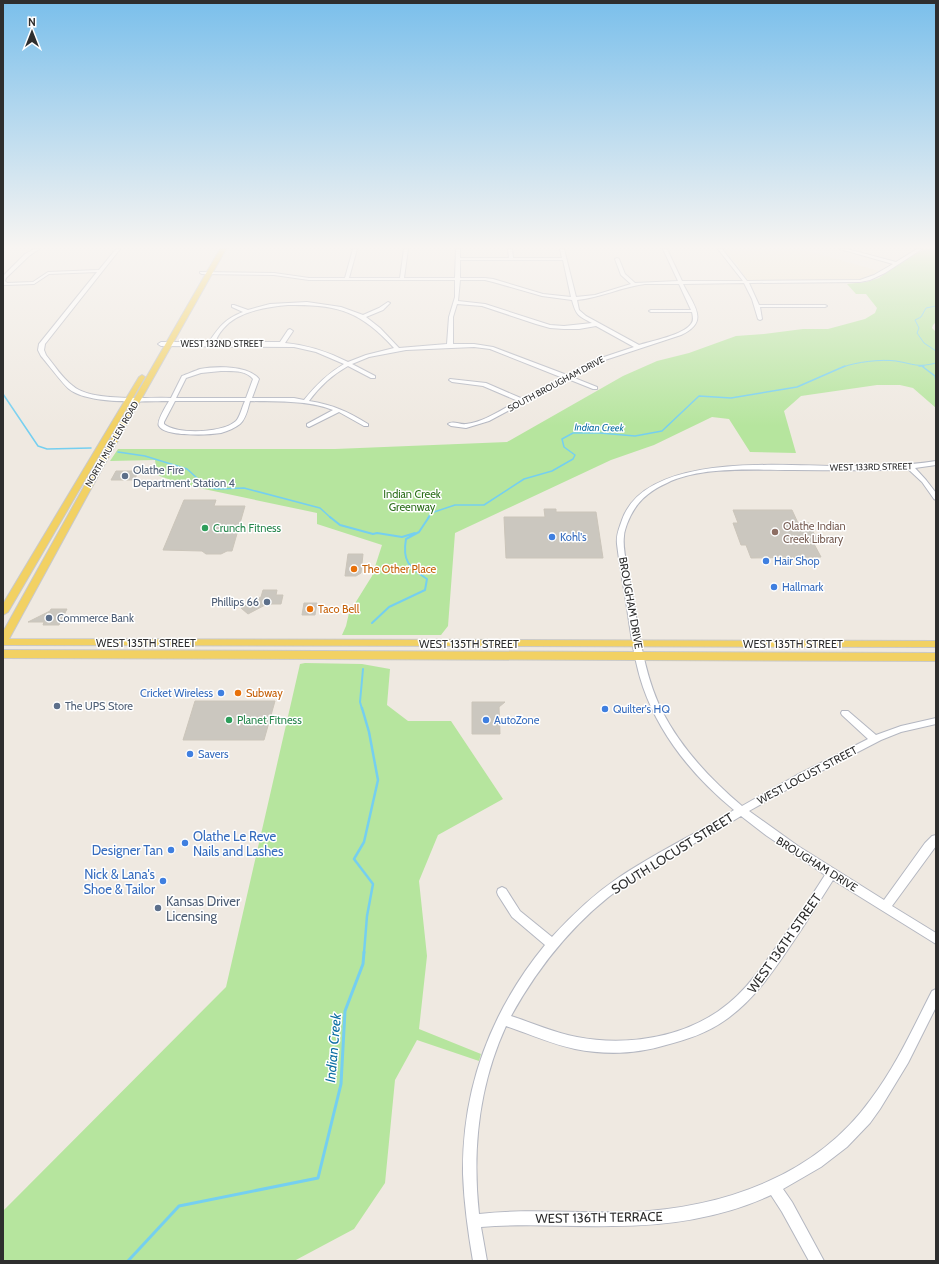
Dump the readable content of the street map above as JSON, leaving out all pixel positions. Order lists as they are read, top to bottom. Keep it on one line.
{"streets":{"main road":["NORTH MUR-LEN ROAD","WEST 135TH STREET"],"street":["WEST 132ND STREET","SOUTH BROUGHAM DRIVE","WEST 133RD STREET","BROUGHAM DRIVE","WEST LOCUST STREET","SOUTH LOCUST STREET","WEST 136TH STREET","WEST 136TH TERRACE"]},"crossings":[["WEST 132ND STREET","NORTH MUR-LEN ROAD"],["NORTH MUR-LEN ROAD","WEST 135TH STREET"],["WEST 133RD STREET","BROUGHAM DRIVE"],["BROUGHAM DRIVE","WEST 135TH STREET"],["BROUGHAM DRIVE","WEST LOCUST STREET"],["BROUGHAM DRIVE","SOUTH LOCUST STREET"],["BROUGHAM DRIVE","WEST 136TH STREET"],["WEST LOCUST STREET","SOUTH LOCUST STREET"],["SOUTH LOCUST STREET","WEST 136TH STREET"],["SOUTH LOCUST STREET","WEST 136TH TERRACE"]],"water":["Indian Creek"],"parks":["Indian Creek Greenway"],"places":["Olathe Fire Department Station 4","Crunch Fitness","Olathe Indian Creek Library","Kohl's","Hair Shop","The Other Place","Hallmark","Phillips 66","Taco Bell","Commerce Bank","Cricket Wireless","Subway","The UPS Store","Quilter's HQ","Planet Fitness","AutoZone","Savers","Olathe Le Reve Nails and Lashes","Designer Tan","Nick & Lana's Shoe & Tailor","Kansas Driver Licensing"],"north":"top"}
